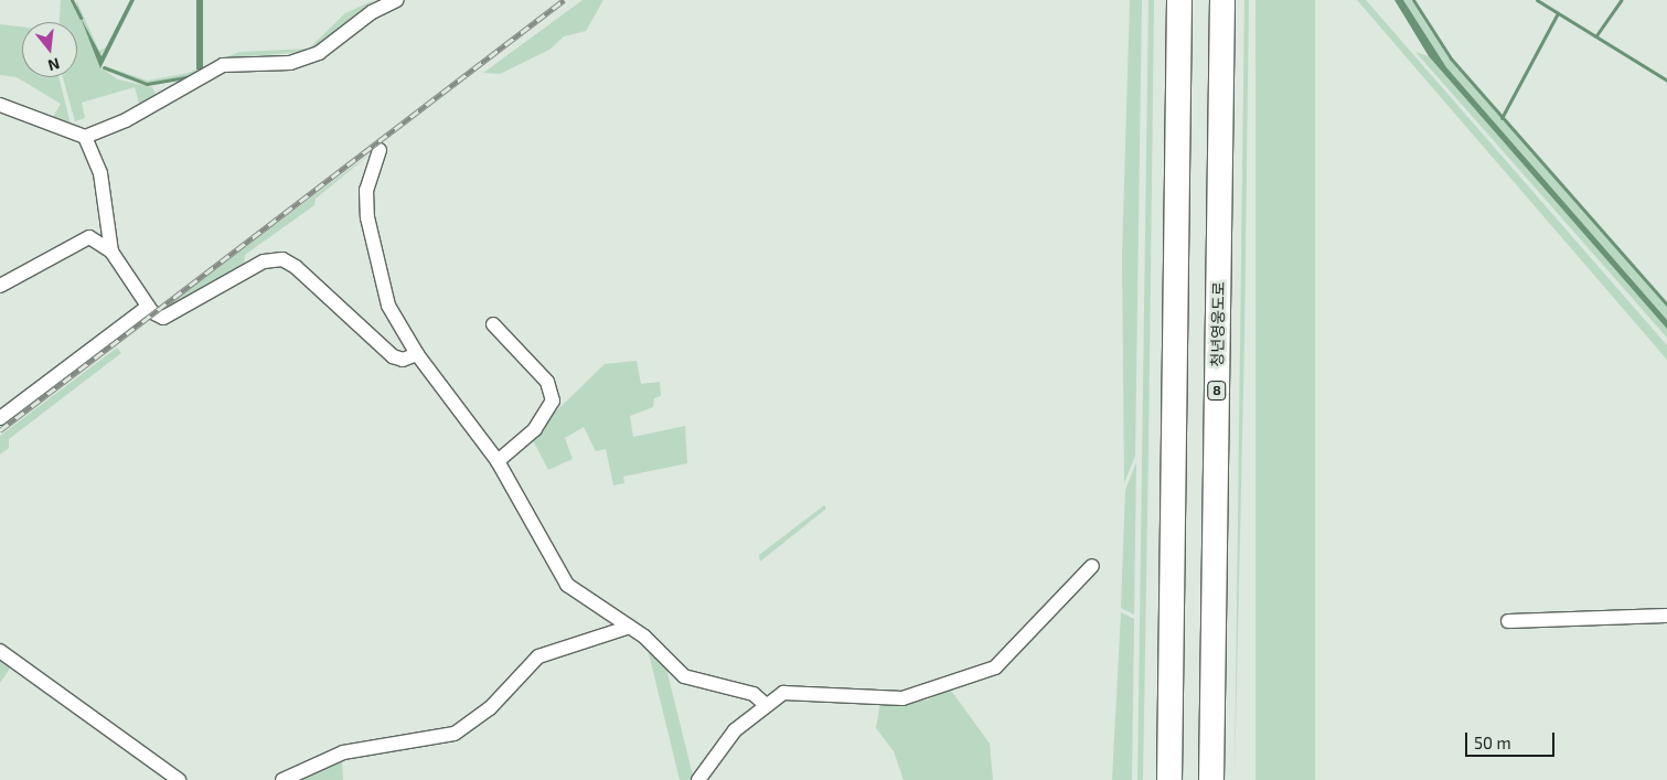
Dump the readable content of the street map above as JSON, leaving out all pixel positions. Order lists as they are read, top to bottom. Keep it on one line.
{"streets":{"highway":["청년영웅도로","8"]},"scale_bar":"50 m","north":"bottom"}
